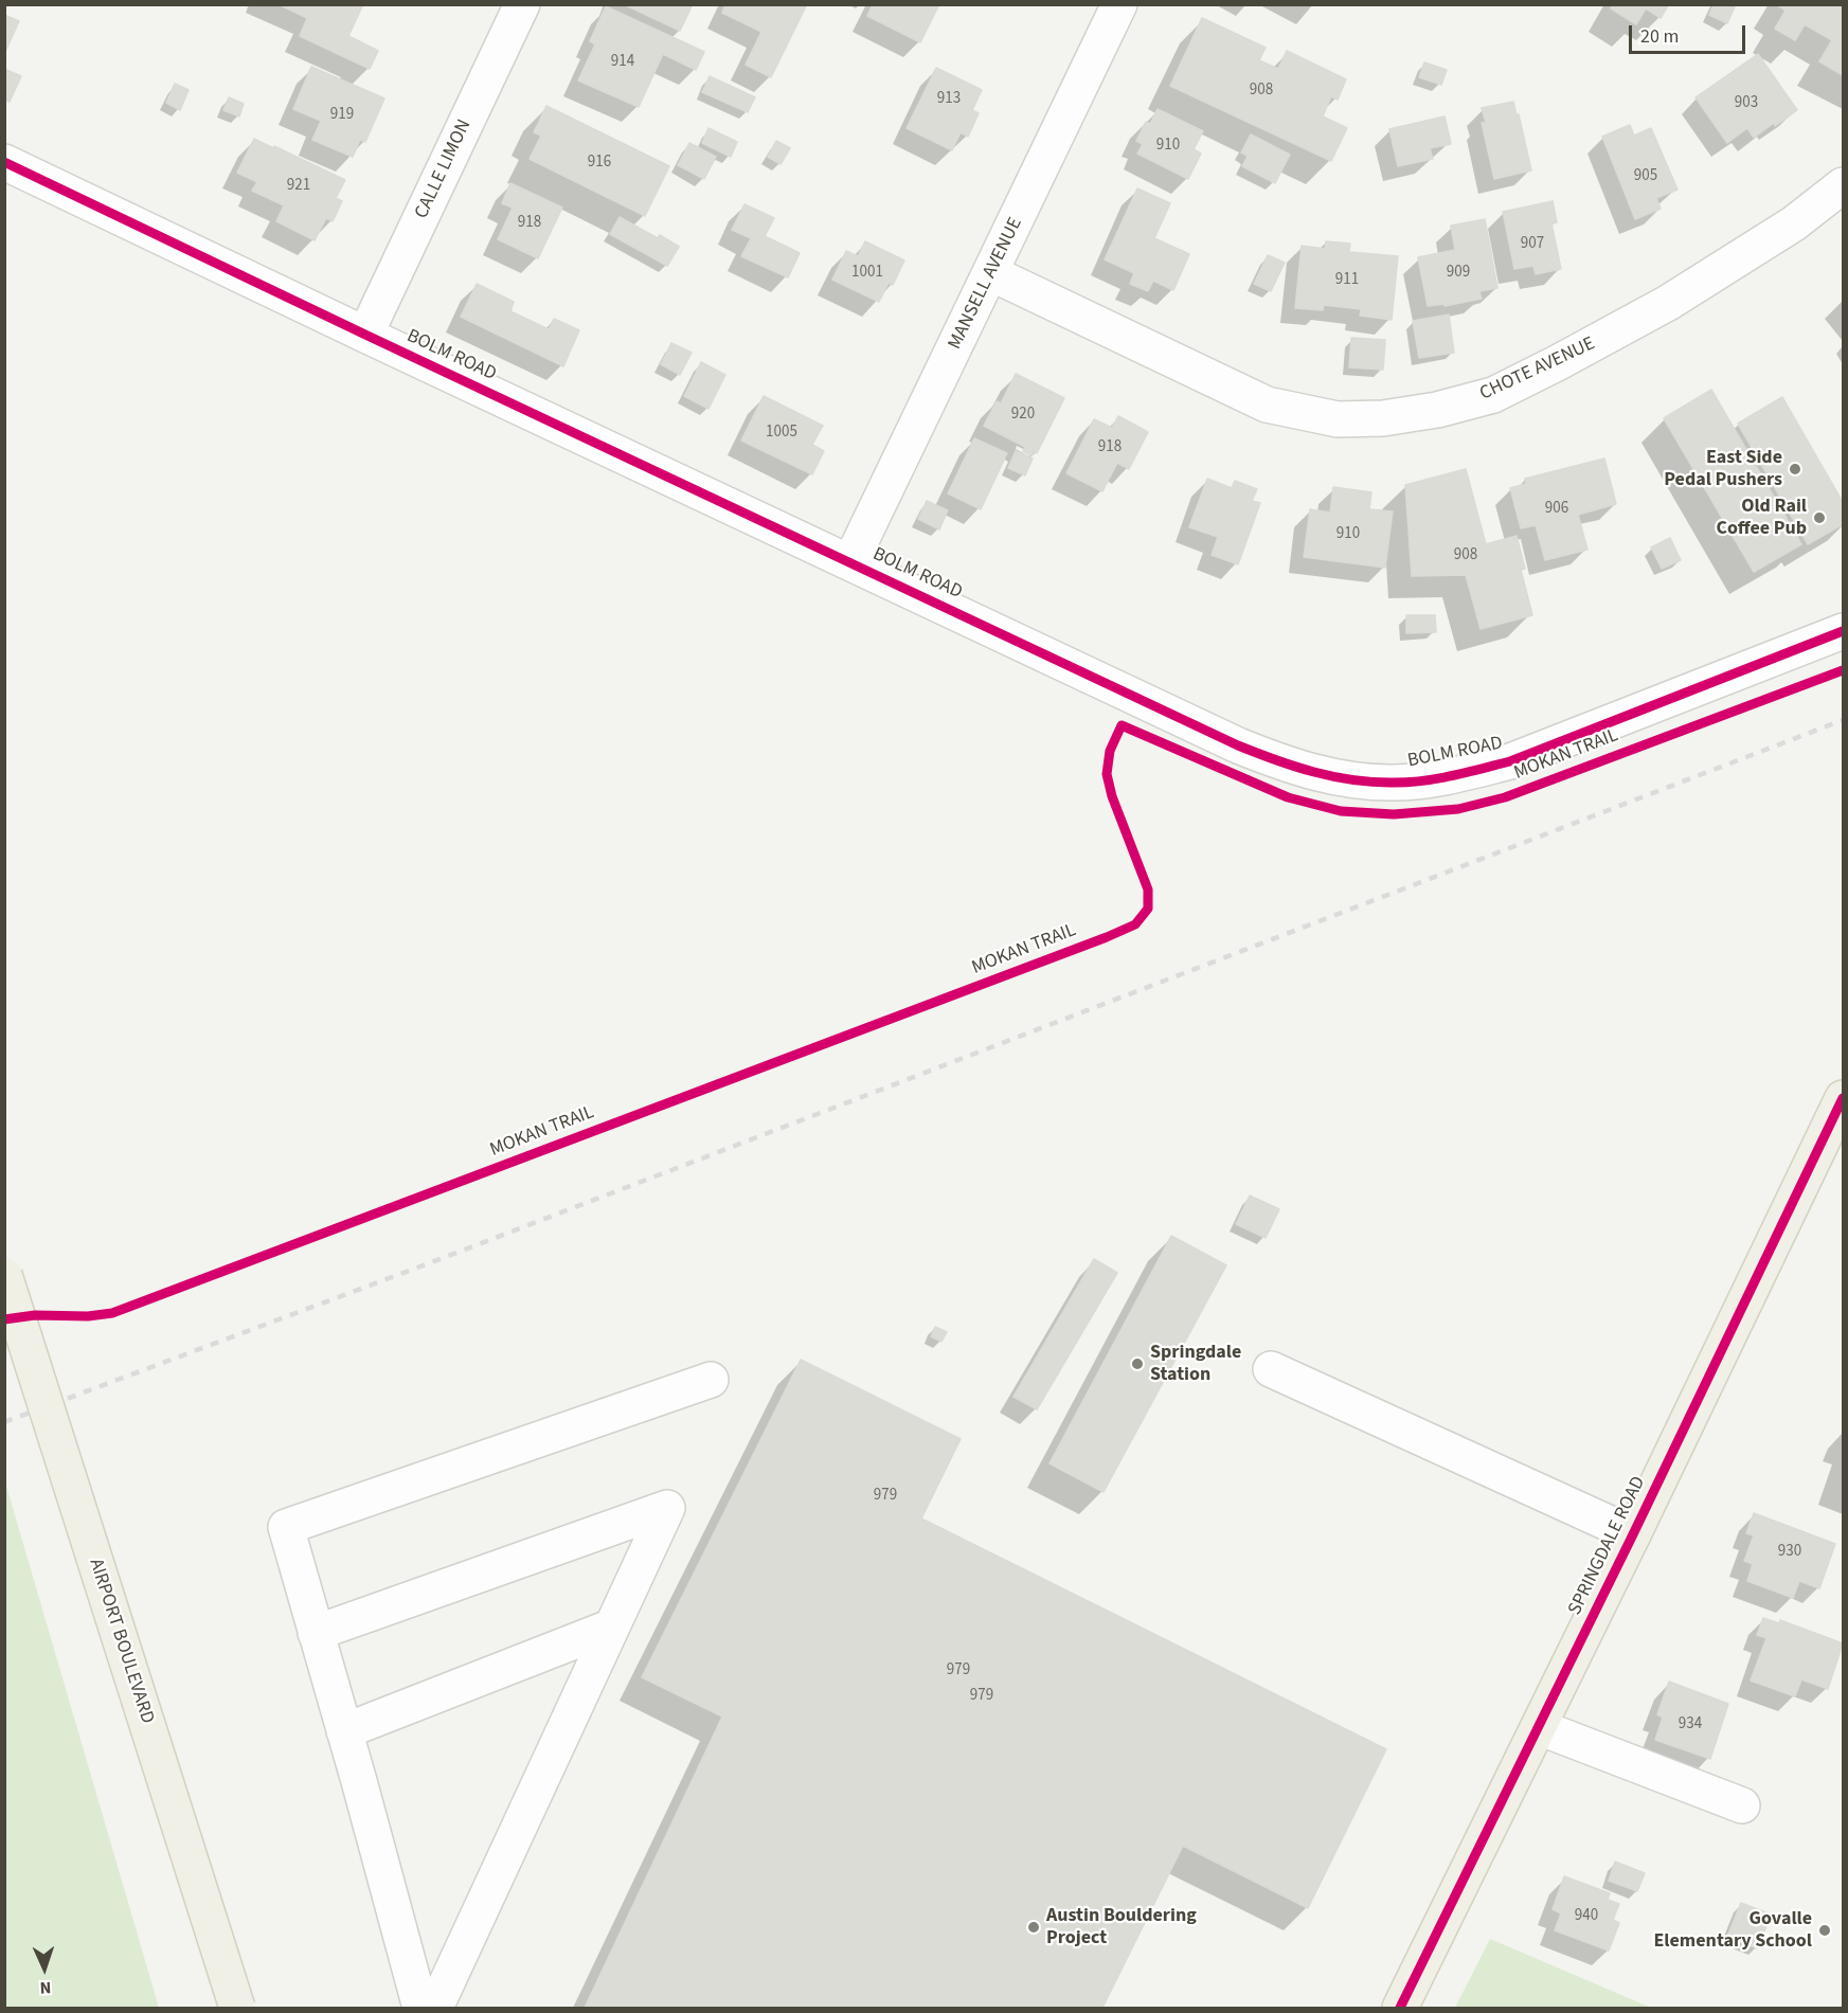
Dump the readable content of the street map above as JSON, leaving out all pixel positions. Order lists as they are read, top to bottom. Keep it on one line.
{"streets":{"main road":["SPRINGDALE ROAD","AIRPORT BOULEVARD"],"street":["CALLE LIMON","MANSELL AVENUE","BOLM ROAD","CHOTE AVENUE"],"cycle path":["MOKAN TRAIL"]},"crossings":[["CALLE LIMON","BOLM ROAD"],["MANSELL AVENUE","BOLM ROAD"],["MANSELL AVENUE","CHOTE AVENUE"]],"places":["East Side Pedal Pushers","Old Rail Coffee Pub","Springdale Station","Austin Bouldering Project","Govalle Elementary School"],"house_numbers":["914","908","913","903","919","910","916","905","921","918","907","1001","909","911","920","1005","918","906","910","908","979","930","979","979","934","940"],"scale_bar":"20 m","north":"bottom"}
